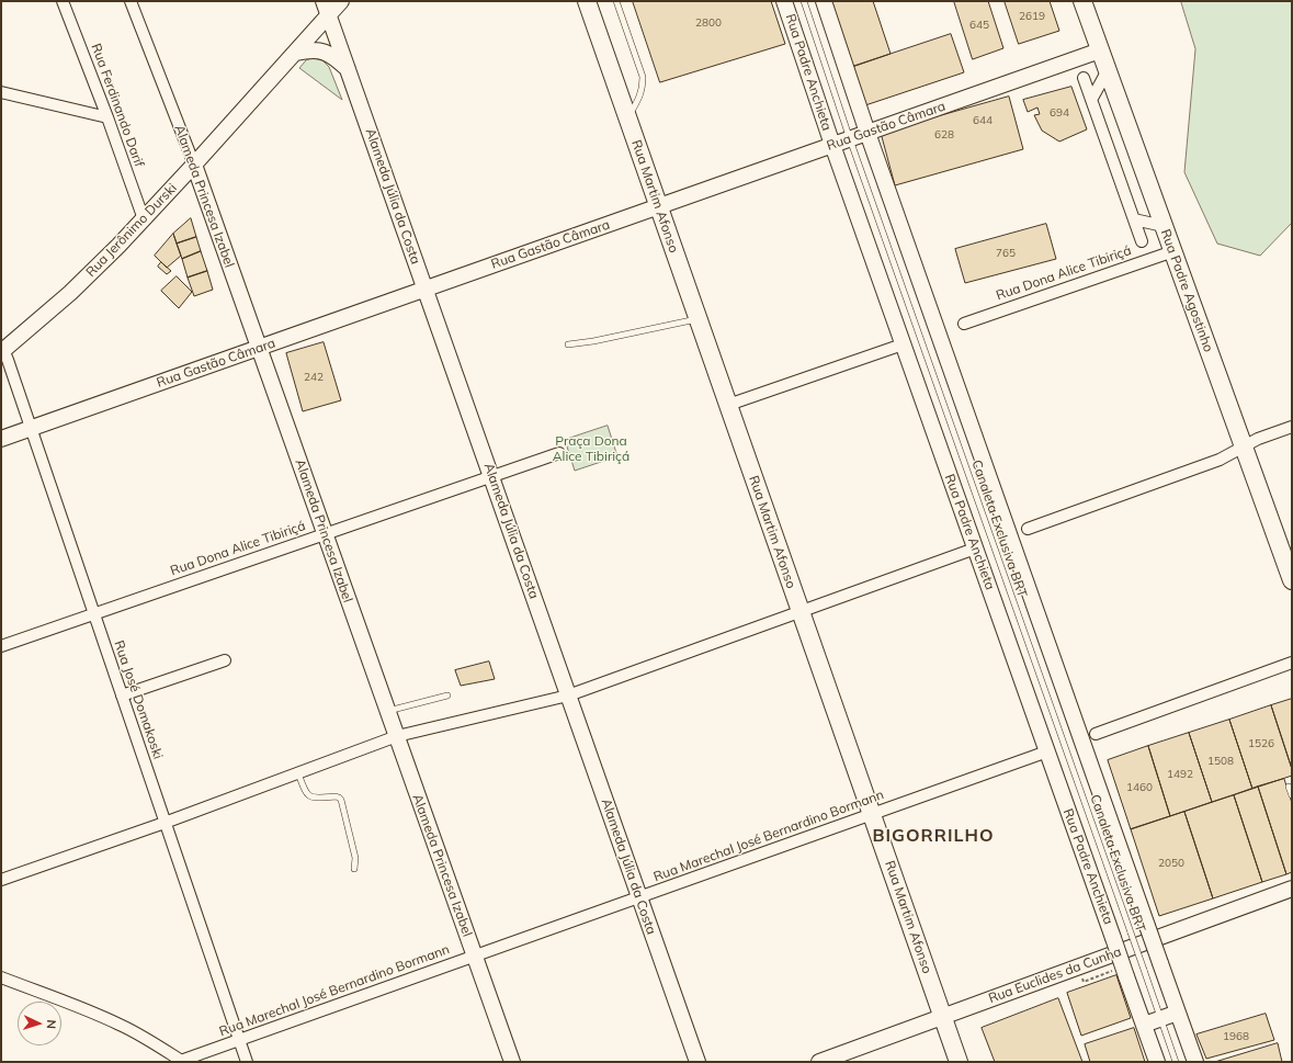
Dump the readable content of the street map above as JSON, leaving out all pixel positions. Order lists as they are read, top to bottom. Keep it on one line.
{"streets":{"main road":["Rua Martim Afonso","Rua Padre Agostinho"],"street":["Rua Padre Anchieta","Rua Ferdinando Darif","Rua Gastão Câmara","Alameda Princesa Izabel","Alameda Júlia da Costa","Rua Jerônimo Durski","Rua Dona Alice Tibiriçá","Rua José Domakoski","Rua Marechal José Bernardino Bormann","Rua Euclides da Cunha"],"lane":["Canaleta Exclusiva BRT"]},"crossings":[["Rua Padre Anchieta","Rua Gastão Câmara"],["Rua Padre Anchieta","Rua Marechal José Bernardino Bormann"],["Rua Ferdinando Darif","Rua Jerônimo Durski"],["Rua Gastão Câmara","Alameda Princesa Izabel"],["Rua Gastão Câmara","Alameda Júlia da Costa"],["Rua Gastão Câmara","Rua Martim Afonso"],["Rua Gastão Câmara","Rua Padre Agostinho"],["Rua Gastão Câmara","Canaleta Exclusiva BRT"],["Rua Gastão Câmara","Rua José Domakoski"],["Alameda Princesa Izabel","Rua Jerônimo Durski"],["Alameda Princesa Izabel","Rua Dona Alice Tibiriçá"],["Alameda Princesa Izabel","Rua Marechal José Bernardino Bormann"],["Alameda Júlia da Costa","Rua Jerônimo Durski"],["Alameda Júlia da Costa","Rua Dona Alice Tibiriçá"],["Alameda Júlia da Costa","Rua Marechal José Bernardino Bormann"],["Rua Martim Afonso","Rua Marechal José Bernardino Bormann"],["Rua Martim Afonso","Rua Euclides da Cunha"],["Rua Jerônimo Durski","Rua José Domakoski"],["Rua Dona Alice Tibiriçá","Rua Padre Agostinho"],["Rua Dona Alice Tibiriçá","Rua José Domakoski"],["Rua José Domakoski","Rua Marechal José Bernardino Bormann"]],"districts":["BIGORRILHO"],"parks":["Praça Dona Alice Tibiriçá"],"house_numbers":["2619","2800","645","694","644","628","765","242","1526","1508","1492","1460","2050","1968"],"north":"right"}
